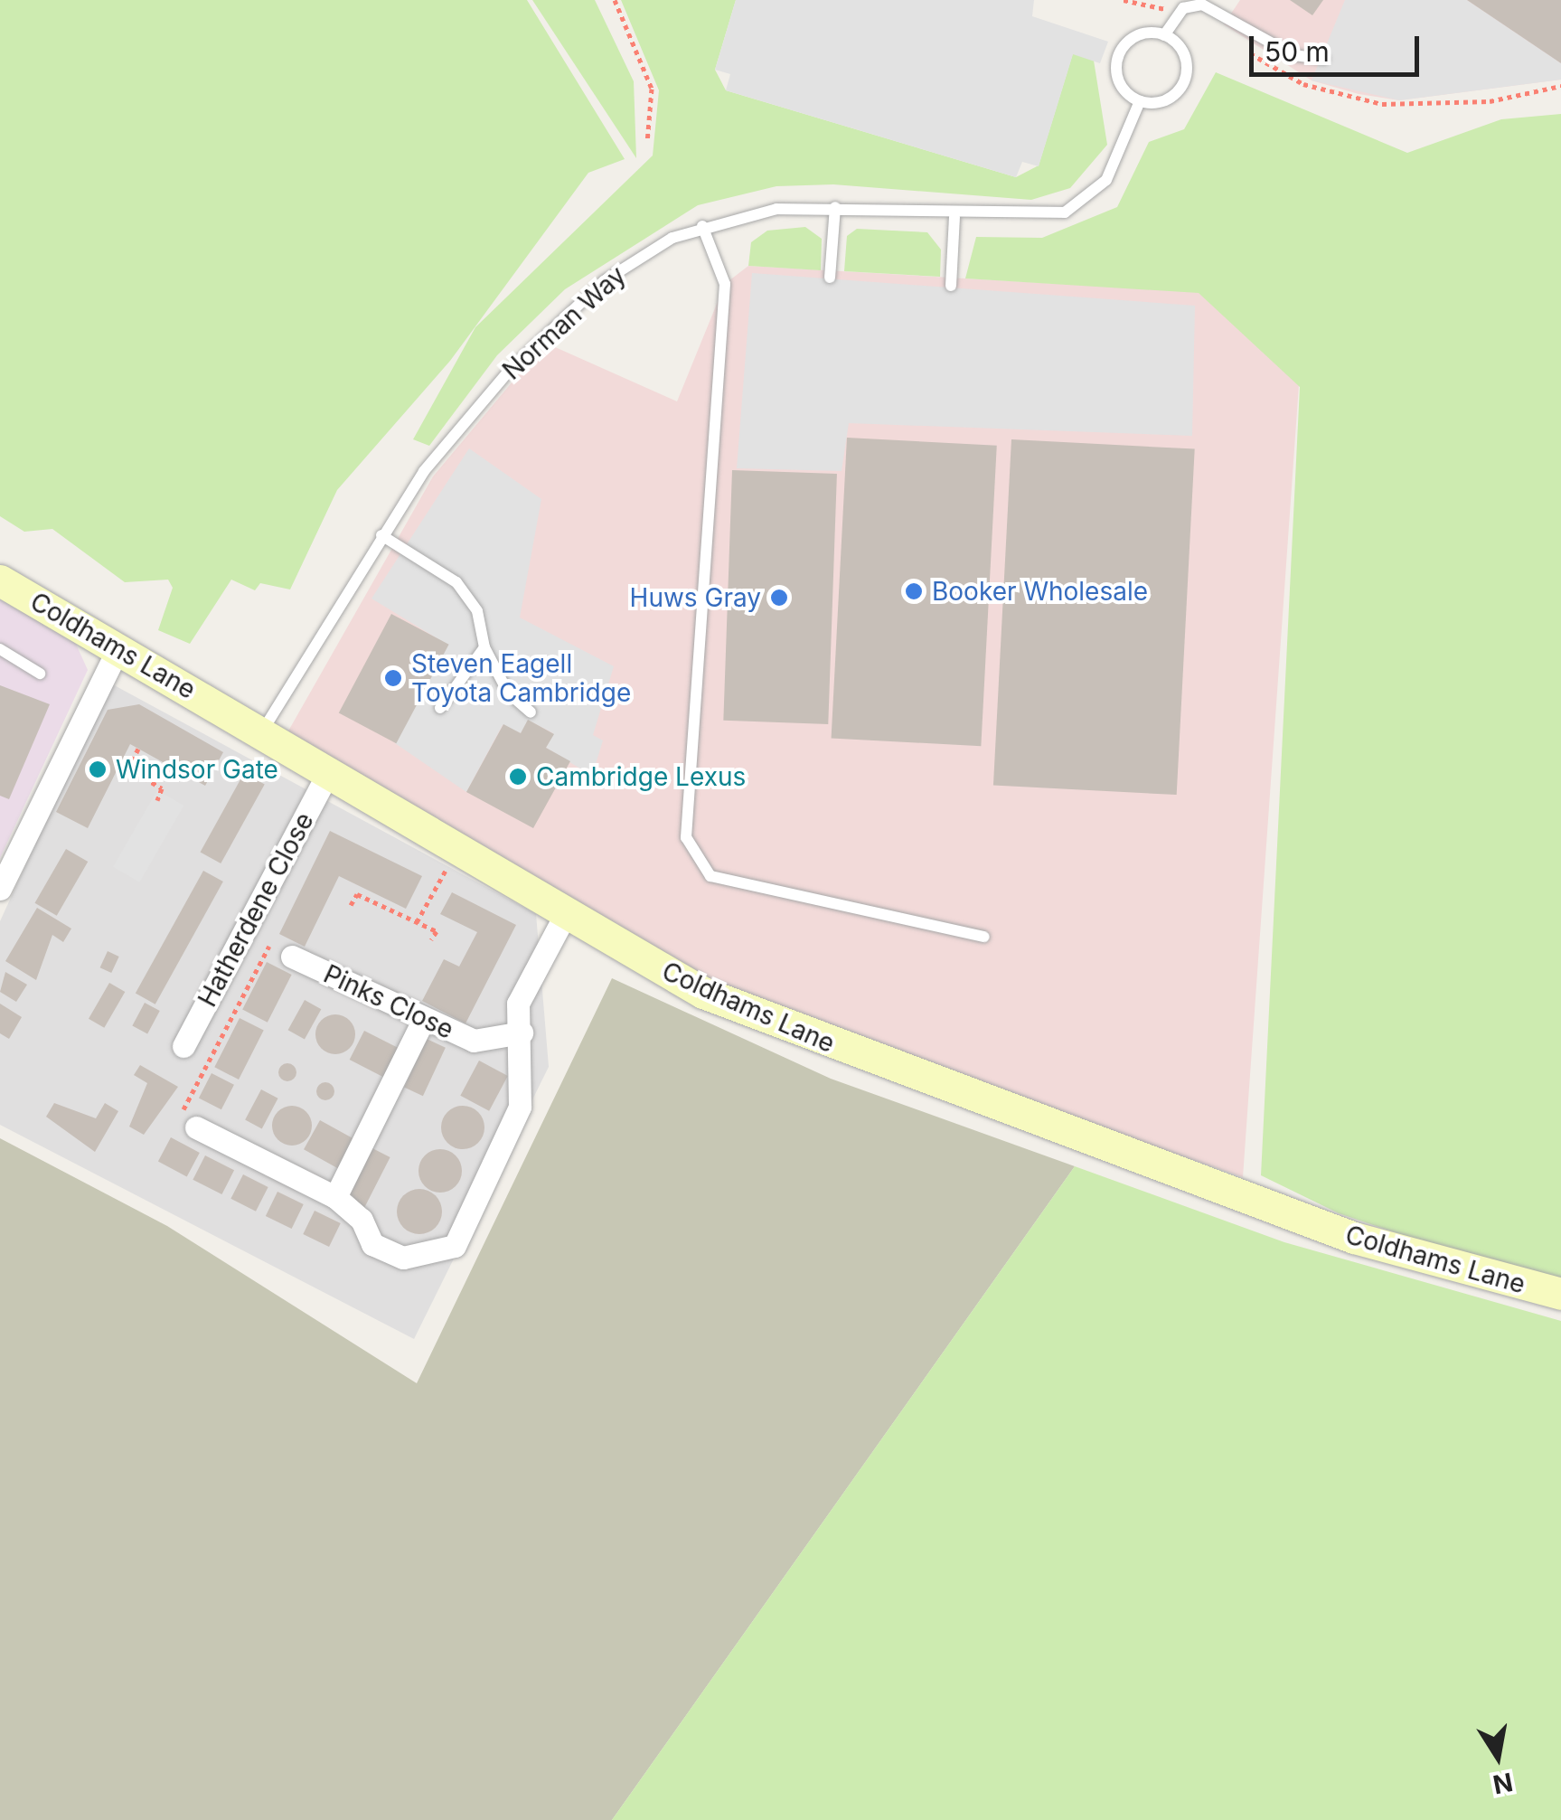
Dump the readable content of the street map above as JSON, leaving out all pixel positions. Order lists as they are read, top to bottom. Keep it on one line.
{"streets":{"street":["Coldhams Lane","Hatherdene Close","Pinks Close"],"lane":["Norman Way"]},"crossings":[["Norman Way","Coldhams Lane"],["Coldhams Lane","Hatherdene Close"]],"places":["Booker Wholesale","Huws Gray","Steven Eagell Toyota Cambridge","Windsor Gate","Cambridge Lexus"],"scale_bar":"50 m","north":"bottom"}
